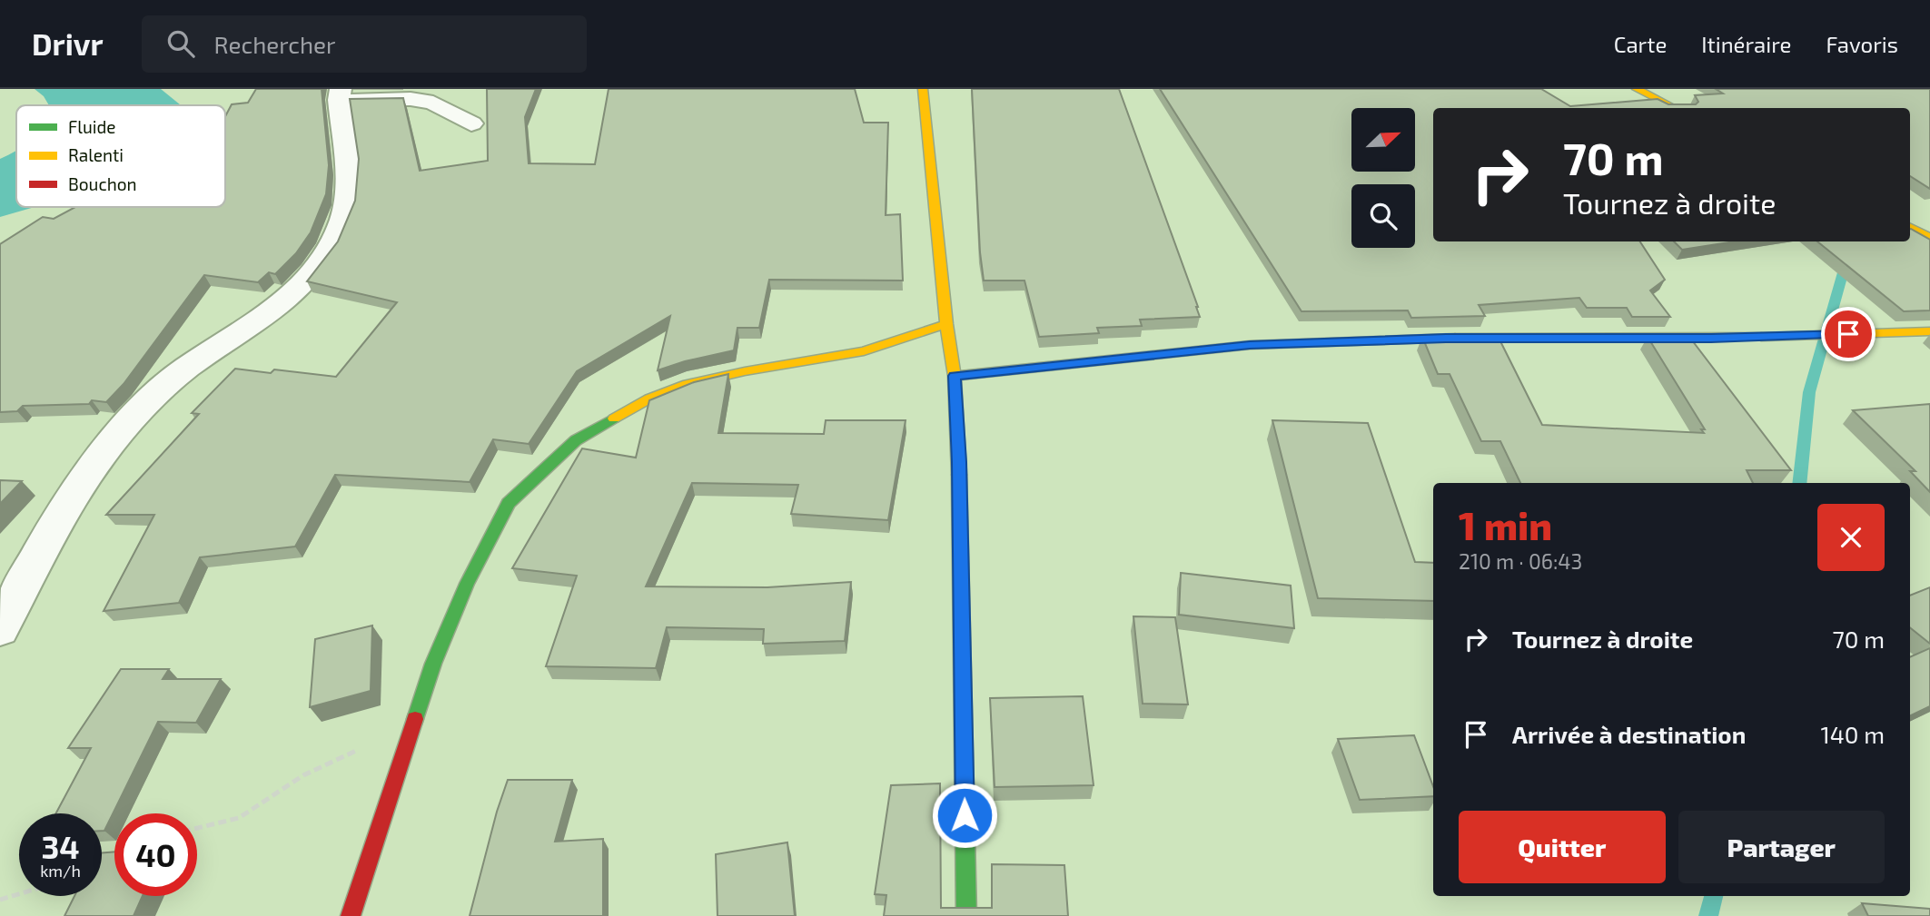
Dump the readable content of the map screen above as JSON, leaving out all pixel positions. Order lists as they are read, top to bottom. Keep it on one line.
{"legend":["Fluide","Ralenti","Bouchon"],"north":"top right","page":{"header":"Drivr","search":"Rechercher","nav":["Carte","Itinéraire","Favoris"],"turn":["70 m","Tournez à droite"],"heading":["1 min","210 m · 06:43"],"list":[{"name":"Tournez à droite","value":"70 m"},{"name":"Arrivée à destination","value":"140 m"}],"buttons":["Quitter","Partager"],"speed":"34 km/h","limit":"40"}}
